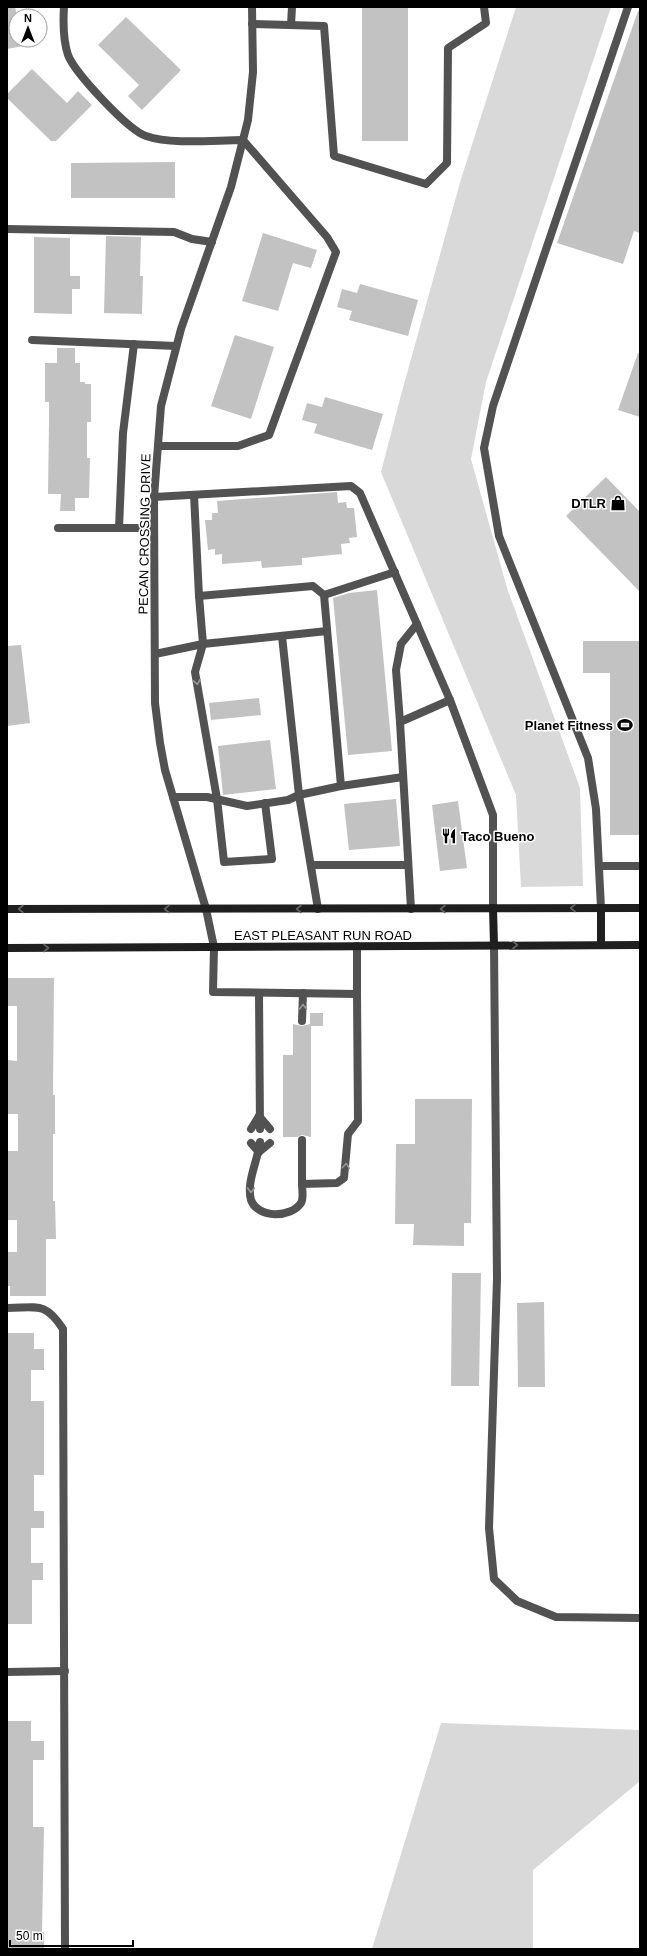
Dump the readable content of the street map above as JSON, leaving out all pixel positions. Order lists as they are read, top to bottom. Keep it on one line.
{"streets":{"main road":["EAST PLEASANT RUN ROAD"],"street":["PECAN CROSSING DRIVE"]},"crossings":[["PECAN CROSSING DRIVE","EAST PLEASANT RUN ROAD"]],"places":{"shop":["DTLR"],"sports":["Planet Fitness"],"restaurant":["Taco Bueno"]},"scale_bar":"50 m","north":"top"}
